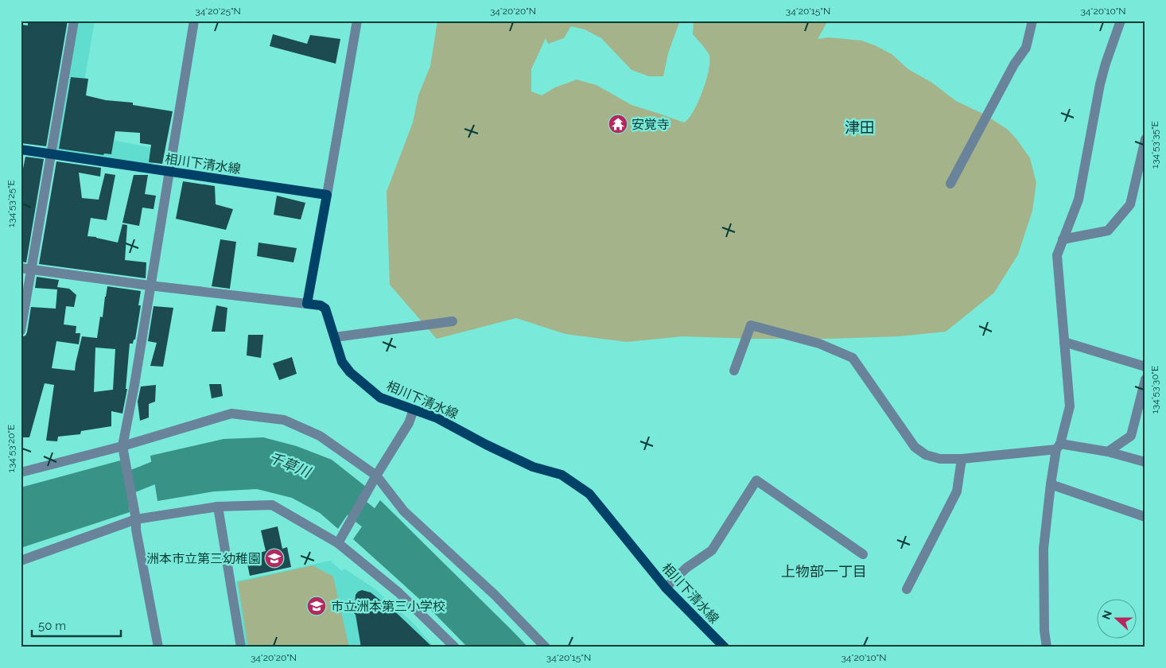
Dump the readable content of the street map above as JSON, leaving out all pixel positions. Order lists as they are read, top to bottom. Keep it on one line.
{"streets":{"main road":["相川下清水線"]},"districts":["津田","上物部一丁目"],"water":["千草川"],"places":{"temple":["安覚寺"],"school or university":["洲本市立第三幼稚園","市立洲本第三小学校"]},"scale_bar":"50 m","north":"left","coordinates":["34°20'25\"N","34°20'20\"N","34°20'15\"N","34°20'10\"N","134°53'35\"E","134°53'25\"E","134°53'30\"E","134°53'20\"E"]}
